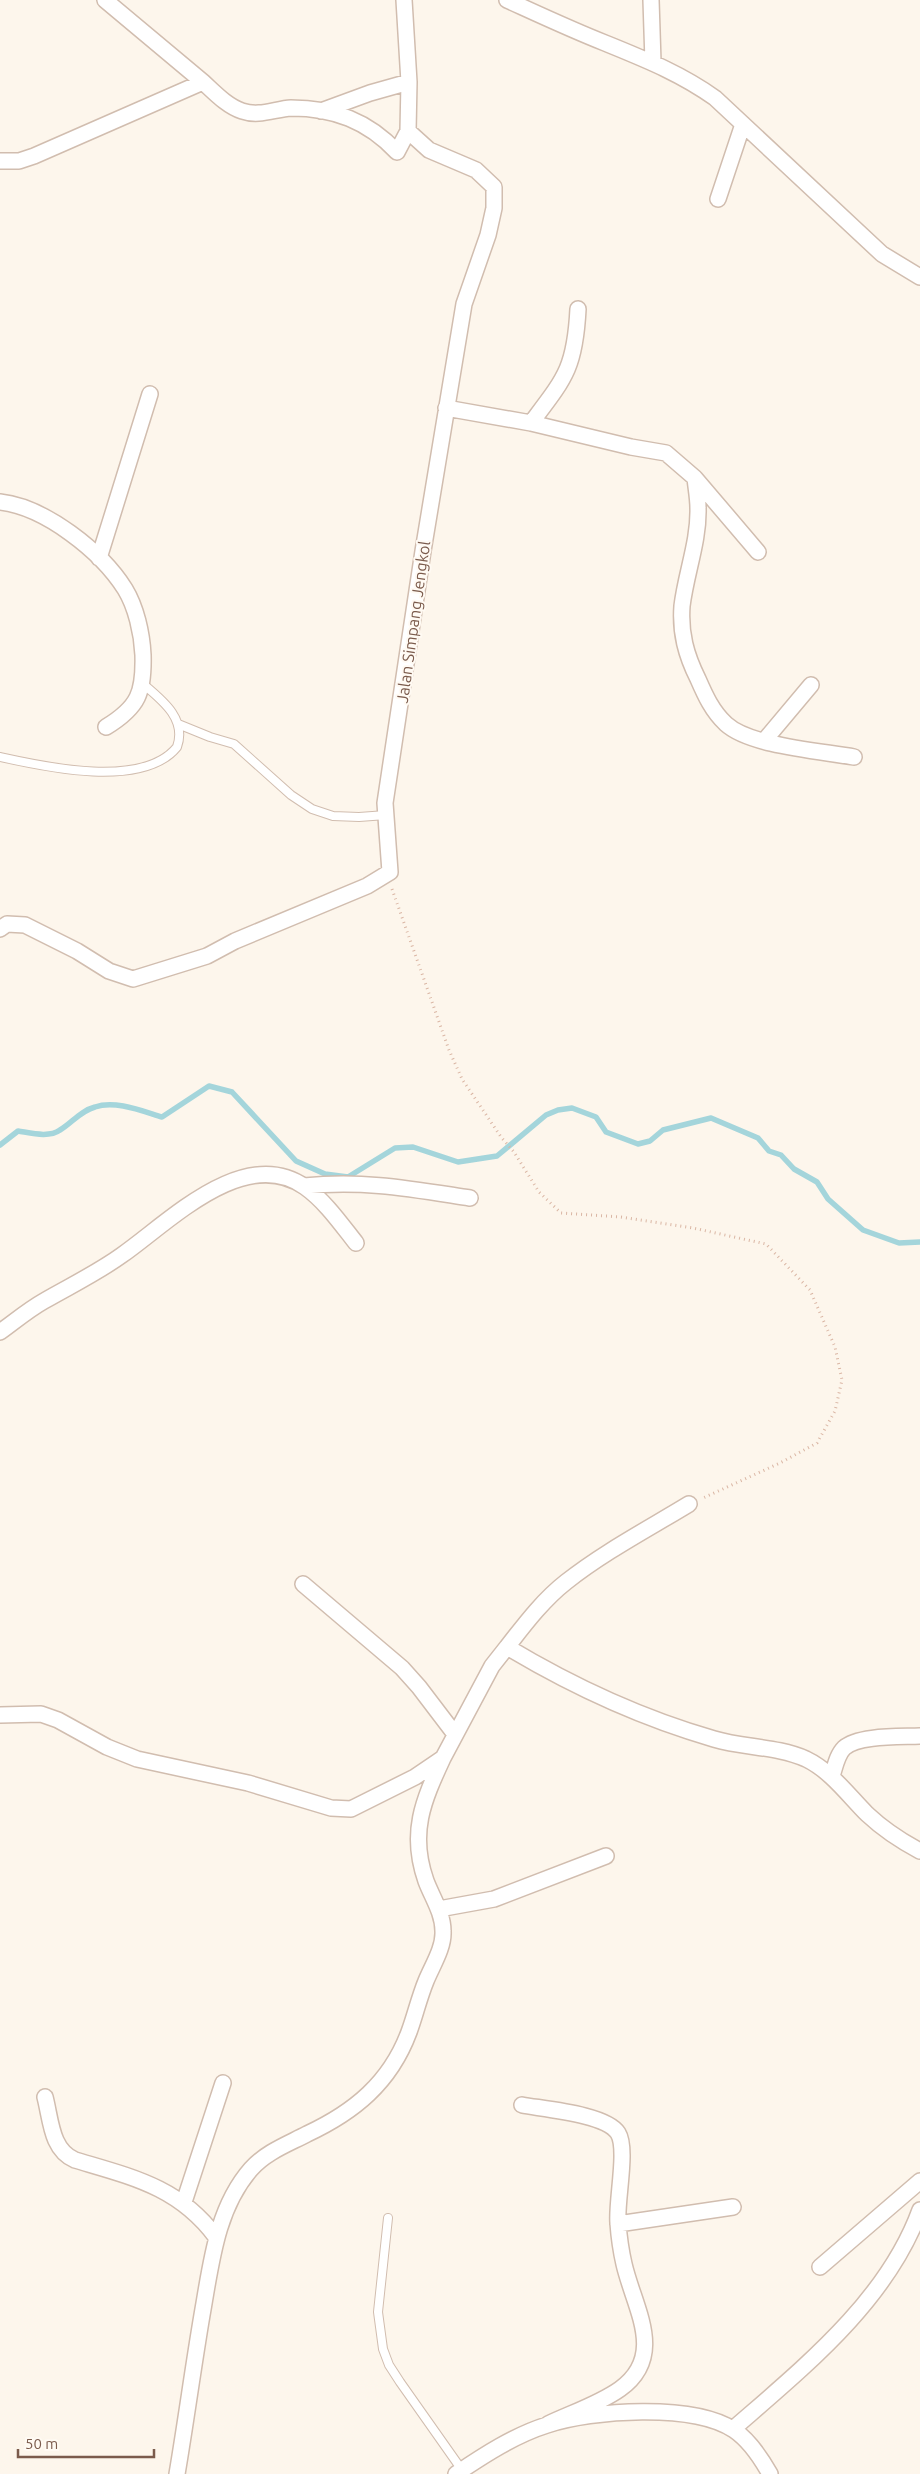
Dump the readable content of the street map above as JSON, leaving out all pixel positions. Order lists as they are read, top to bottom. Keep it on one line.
{"streets":{"street":["Jalan Simpang Jengkol"]},"scale_bar":"50 m"}
